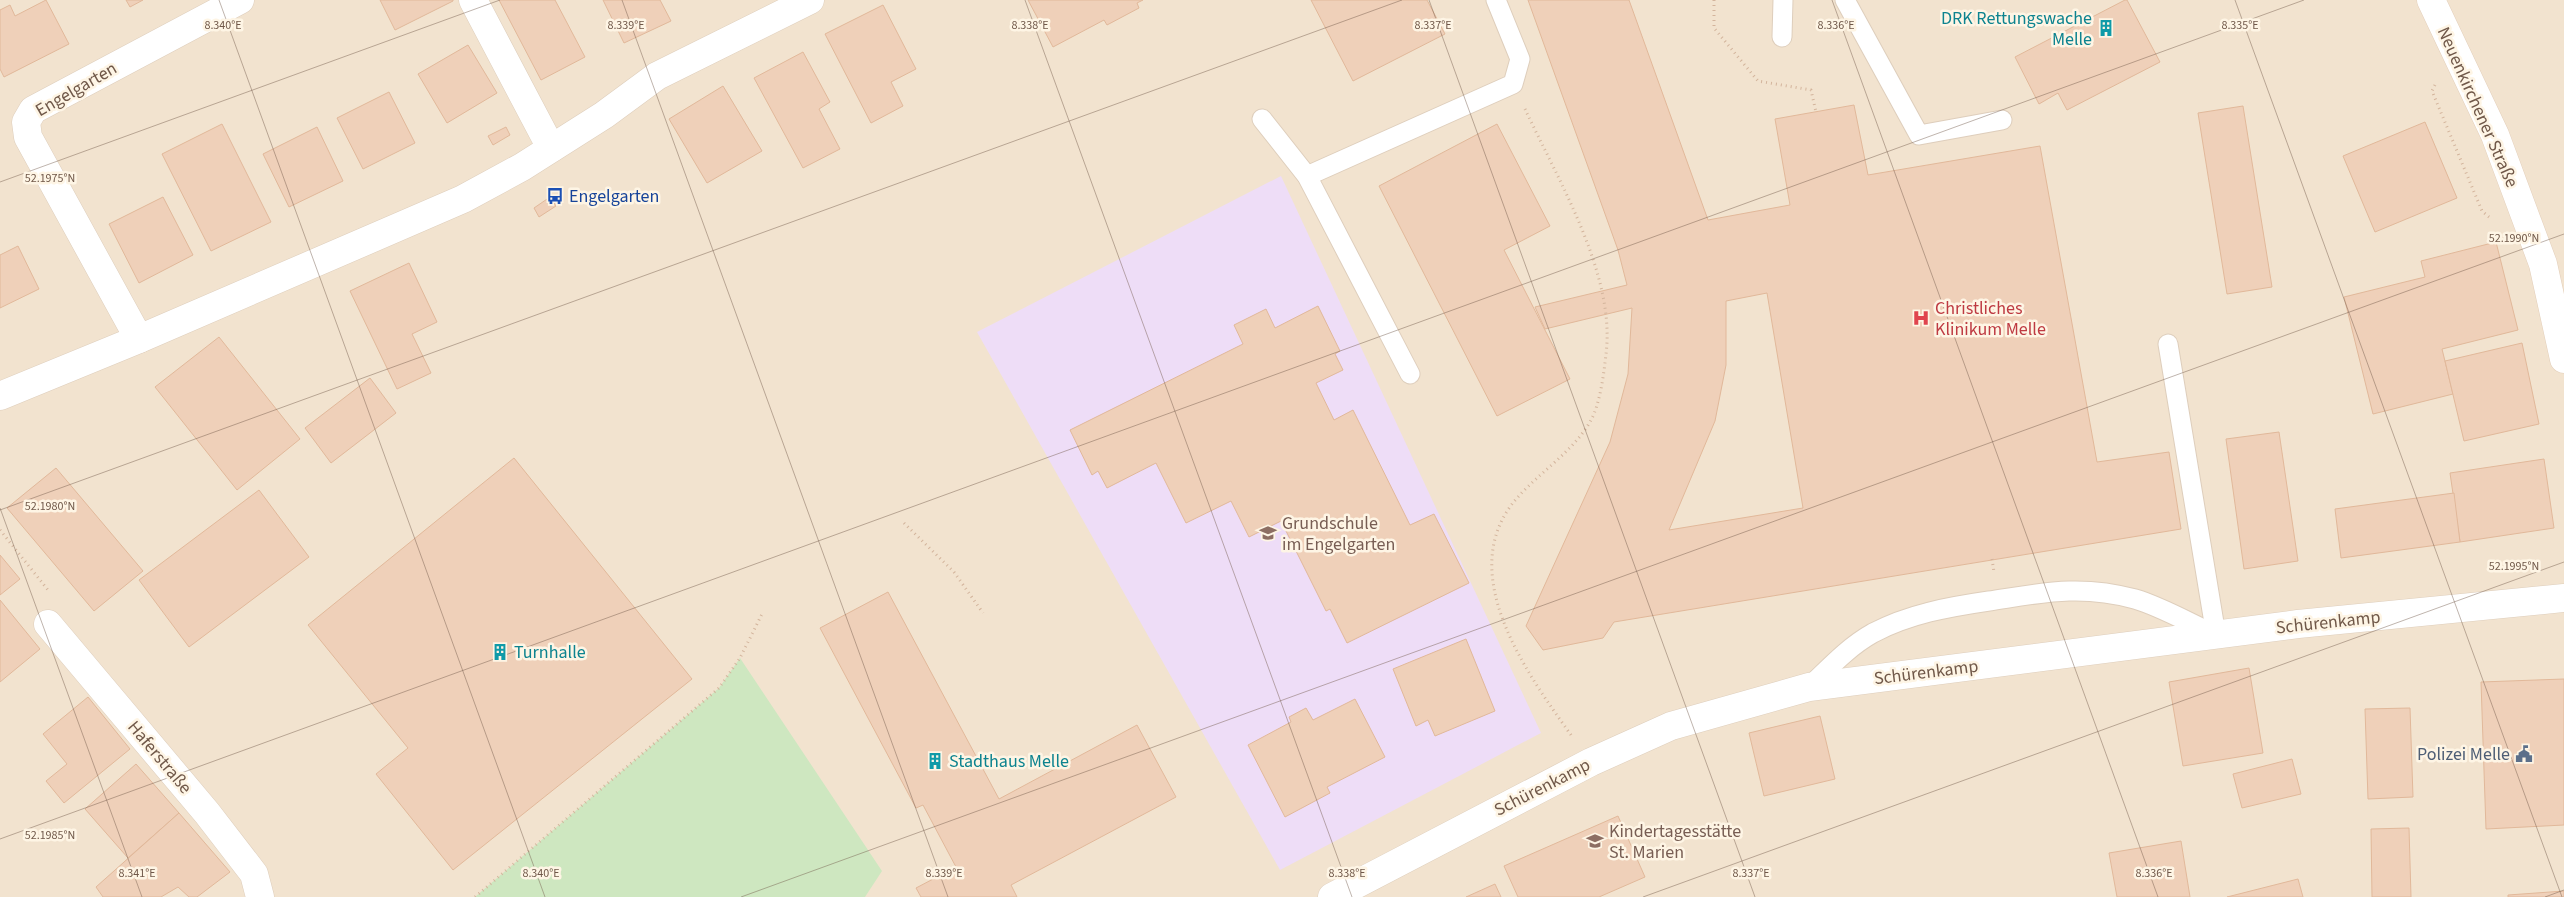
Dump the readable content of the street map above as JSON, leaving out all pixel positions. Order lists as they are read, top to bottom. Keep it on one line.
{"streets":{"street":["Engelgarten","Neuenkirchener Straße","Schürenkamp","Haferstraße"]},"places":{"building":["DRK Rettungswache Melle","Turnhalle","Stadthaus Melle"],"bus stop":["Engelgarten"],"hospital":["Christliches Klinikum Melle"],"school or university":["Grundschule im Engelgarten","Kindertagesstätte St. Marien"],"public building":["Polizei Melle"]},"coordinates":["8.338°E","8.337°E","8.336°E","8.340°E","8.339°E","8.335°E","52.1975°N","52.1990°N","52.1980°N","52.1995°N","52.1985°N","8.341°E"]}
